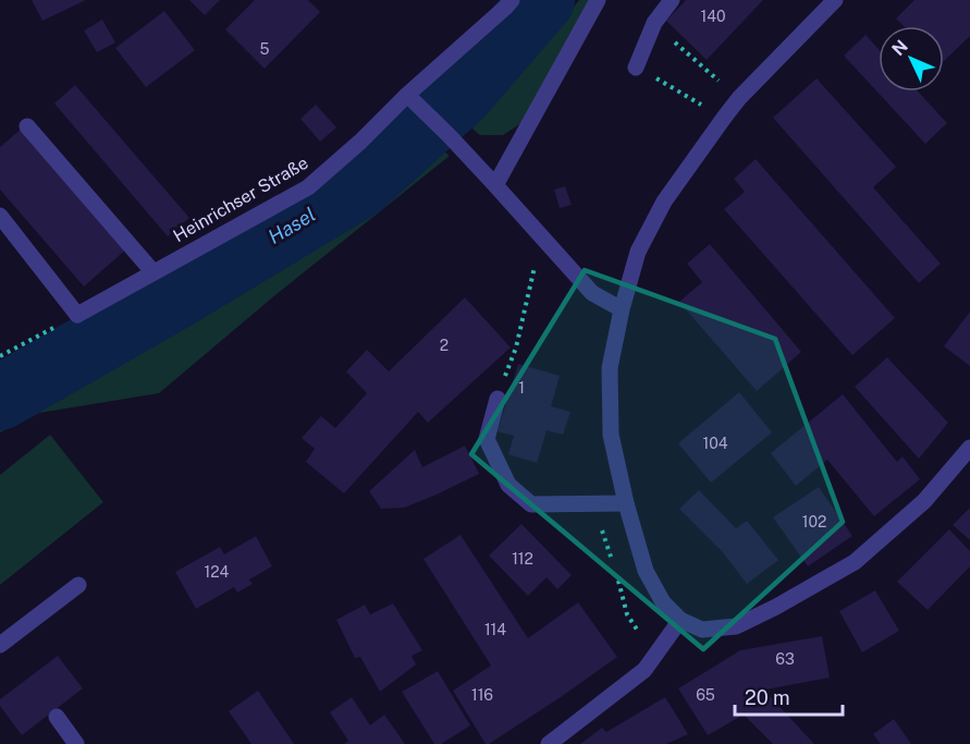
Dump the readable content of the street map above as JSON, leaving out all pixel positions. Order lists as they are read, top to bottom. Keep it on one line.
{"streets":{"street":["Heinrichser Straße"]},"water":["Hasel"],"house_numbers":["140","5","2","1","104","102","112","124","114","63","116","65"],"scale_bar":"20 m","north":"top left"}
